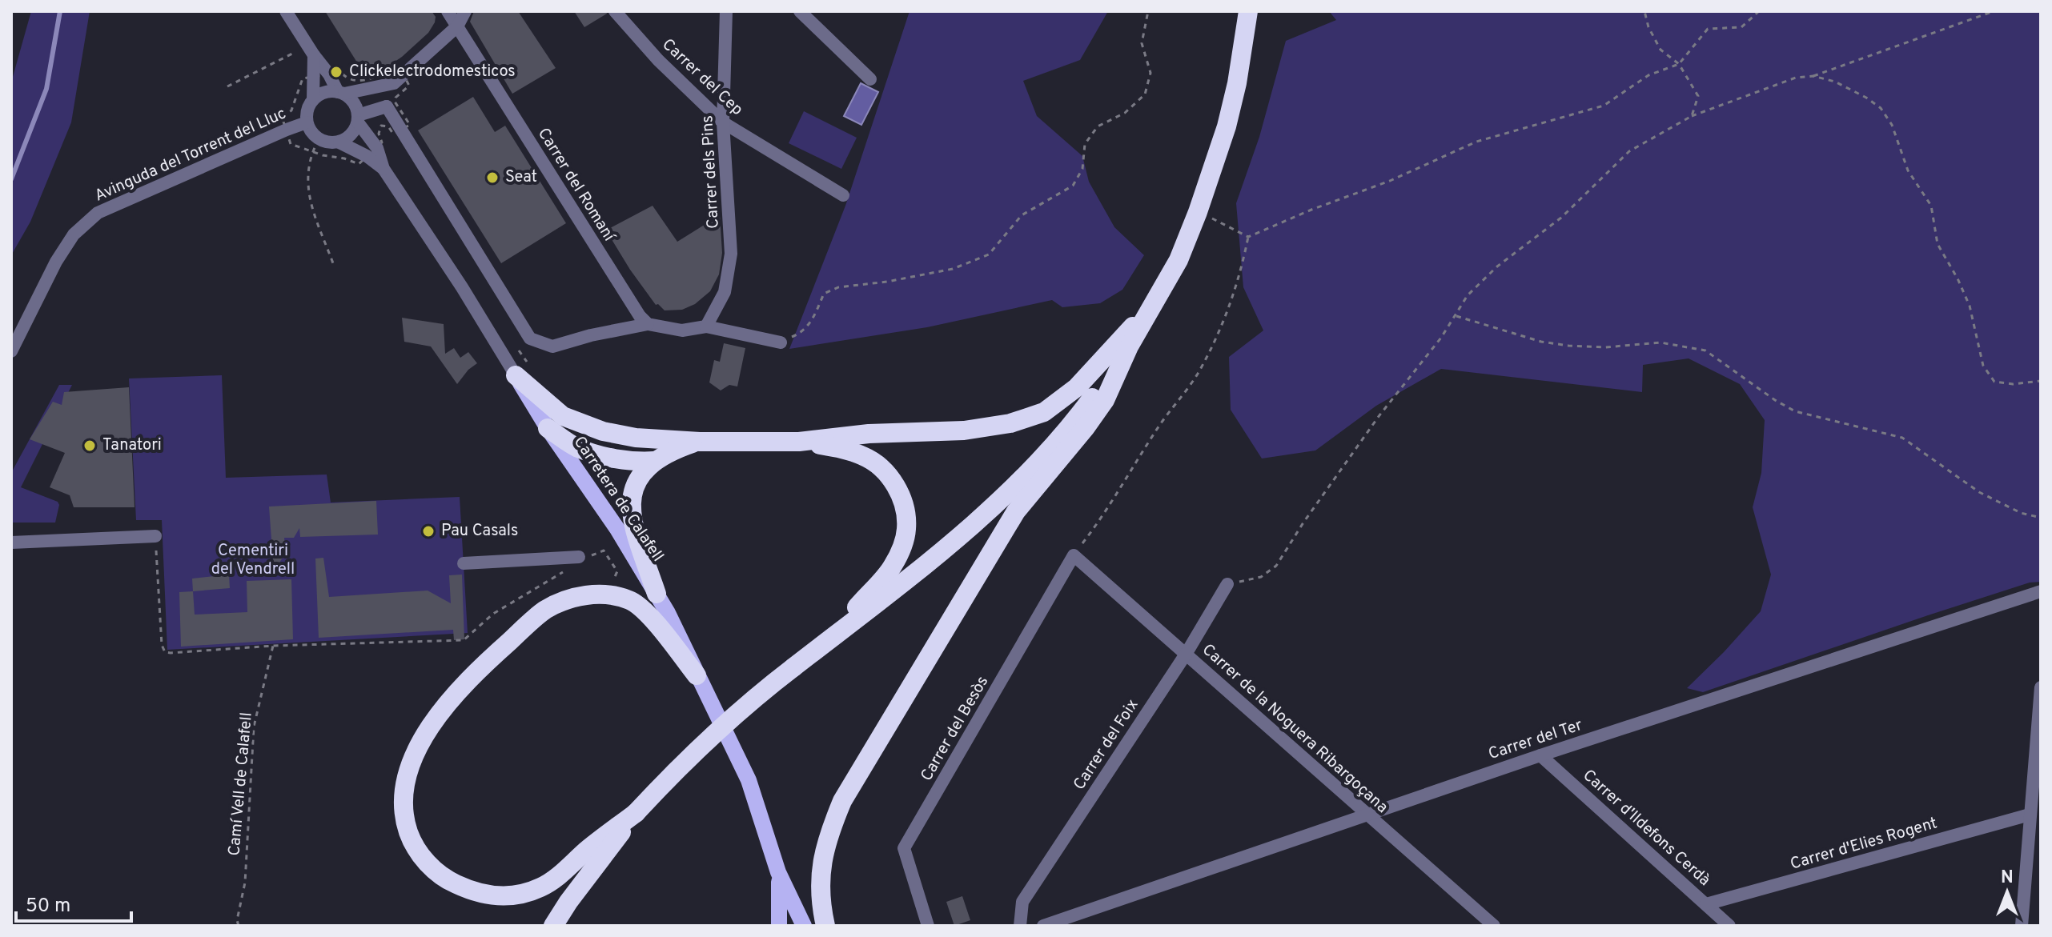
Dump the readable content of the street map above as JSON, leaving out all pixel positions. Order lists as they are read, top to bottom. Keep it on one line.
{"streets":{"main road":["Carretera de Calafell"],"street":["Carrer del Cep","Avinguda del Torrent del Lluc","Carrer dels Pins","Carrer del Romaní","Carrer del Besòs","Carrer de la Noguera Ribargoçana","Carrer del Ter","Carrer del Foix","Carrer d'Ildefons Cerdà","Carrer d'Elies Rogent"],"path":["Camí Vell de Calafell"]},"crossings":[["Carrer del Cep","Carrer dels Pins"],["Avinguda del Torrent del Lluc","Carretera de Calafell"],["Carrer del Besòs","Carrer de la Noguera Ribargoçana"],["Carrer de la Noguera Ribargoçana","Carrer del Ter"],["Carrer de la Noguera Ribargoçana","Carrer del Foix"],["Carrer del Ter","Carrer d'Ildefons Cerdà"],["Carrer d'Ildefons Cerdà","Carrer d'Elies Rogent"]],"parks":["Cementiri del Vendrell"],"places":["Clickelectrodomesticos","Seat","Tanatori","Pau Casals"],"scale_bar":"50 m","north":"top"}
